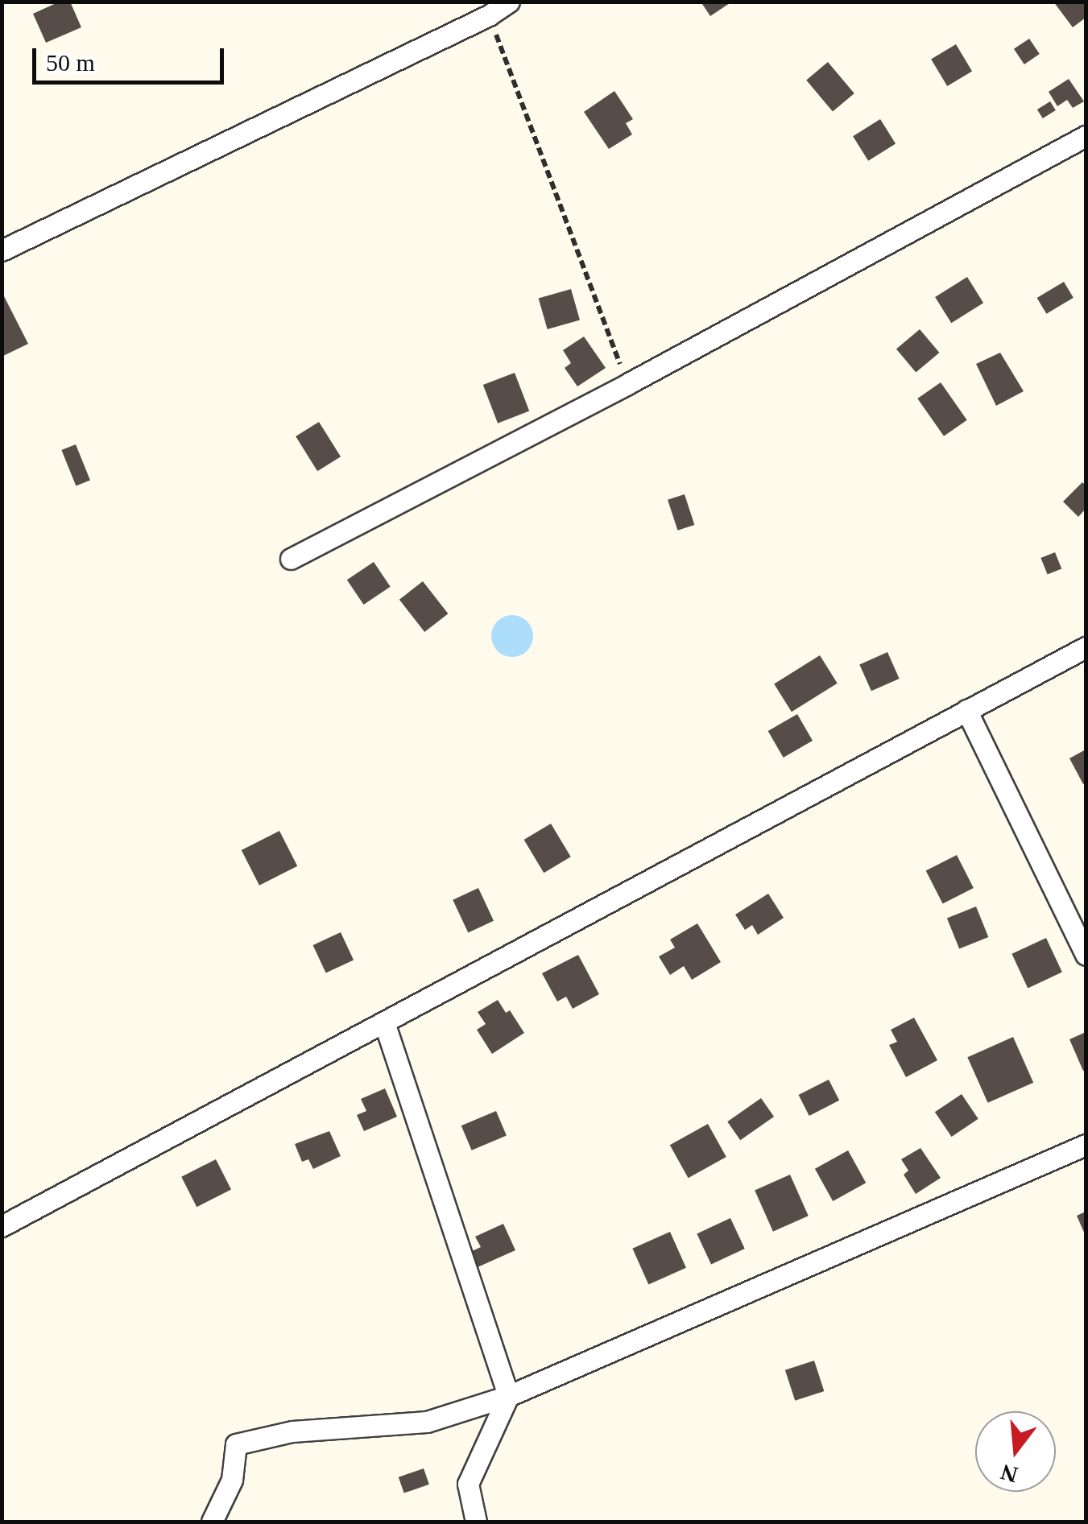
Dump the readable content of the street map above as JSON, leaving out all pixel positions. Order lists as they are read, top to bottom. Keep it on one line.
{"scale_bar":"50 m","north":"bottom"}
